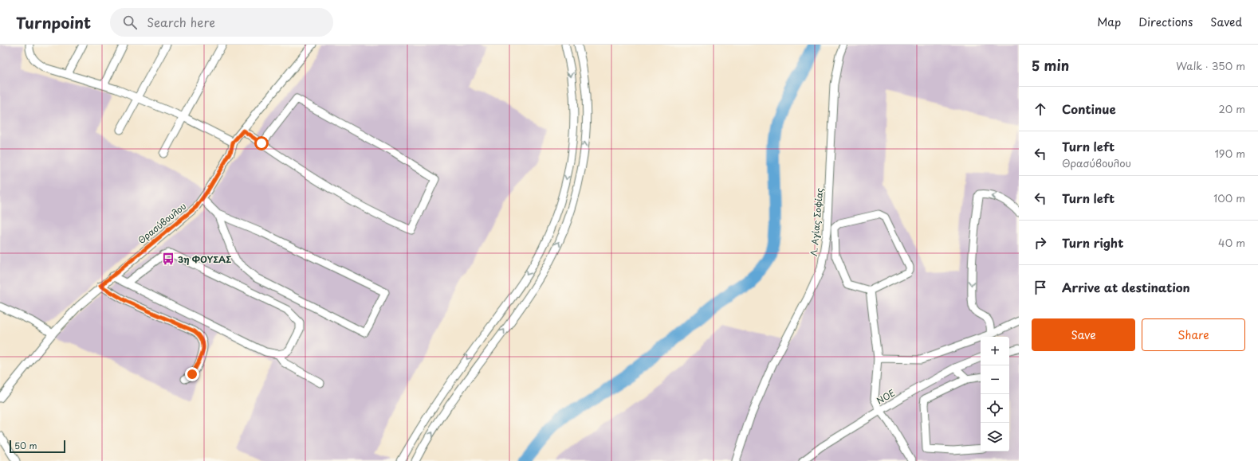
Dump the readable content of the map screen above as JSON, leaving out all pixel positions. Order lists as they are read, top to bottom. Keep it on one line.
{"streets":{"street":["Λ. Αγίας Σοφίας","Θρασύβουλου","NOE"]},"places":{"bus stop":["3η ΦΟΥΣΑΣ"]},"scale_bar":"50 m","page":{"header":"Turnpoint","search":"Search here","nav":["Map","Directions","Saved"],"heading":["5 min","Walk · 350 m"],"list":[["Continue","20 m"],["Turn left","Θρασύβουλου","190 m"],["Turn left","100 m"],["Turn right","40 m"],"Arrive at destination"],"buttons":["Save","Share"],"map_buttons":["+","−"],"scale":"50 m"}}
